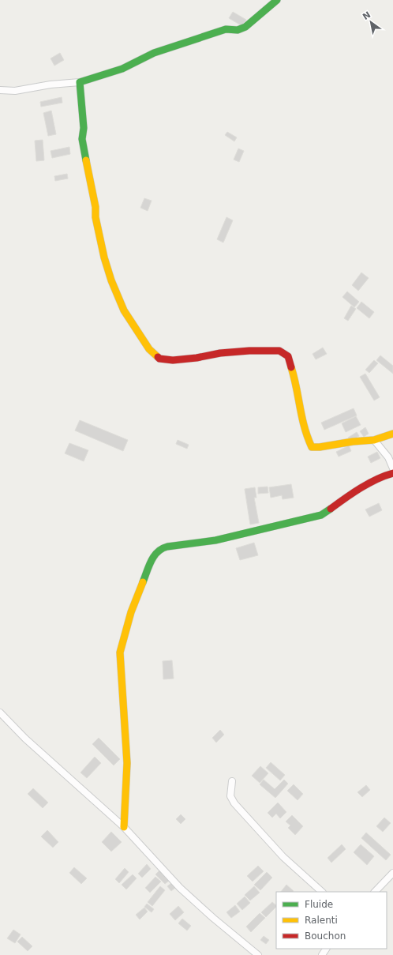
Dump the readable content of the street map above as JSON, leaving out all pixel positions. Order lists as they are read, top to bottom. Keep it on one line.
{"legend":["Fluide","Ralenti","Bouchon"],"north":"top left"}
